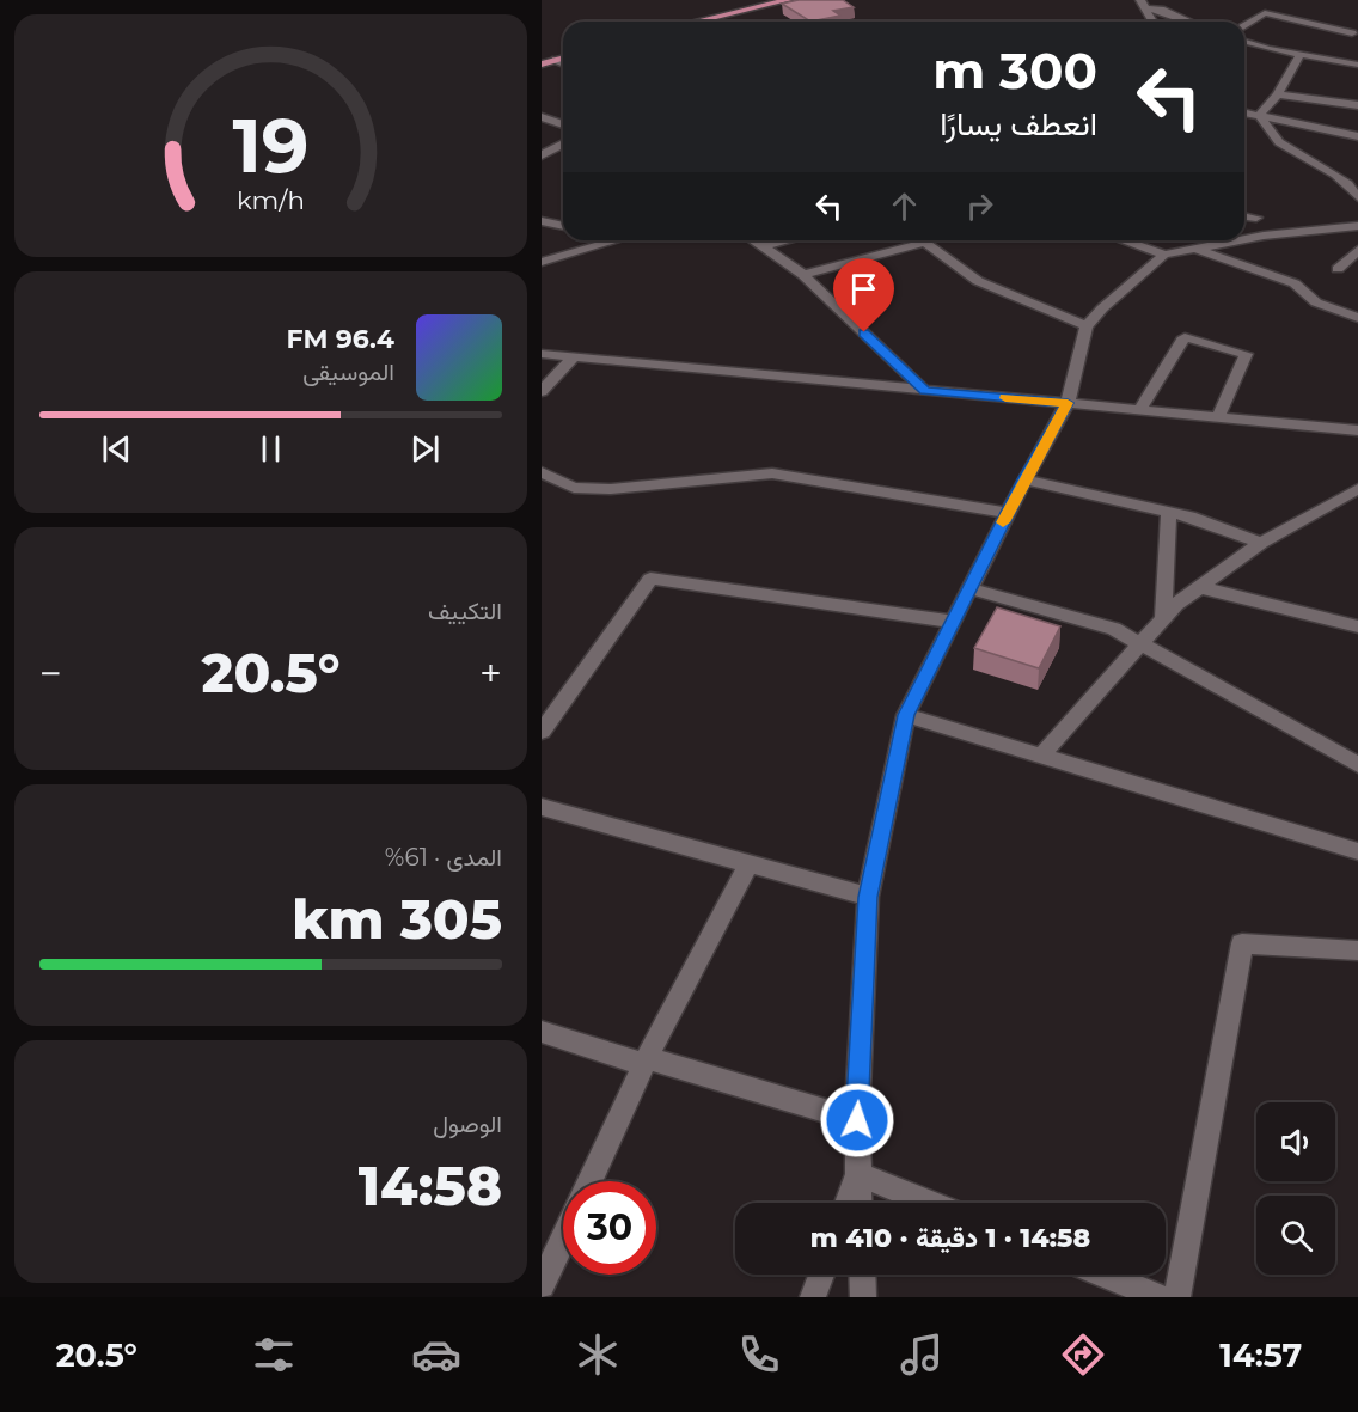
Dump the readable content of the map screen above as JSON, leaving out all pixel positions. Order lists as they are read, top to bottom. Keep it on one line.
{"page":{"turn":["300 m","انعطف يسارًا"],"song":["96.4 FM","الموسيقى"],"tile":["التكييف",["المدى · 61%","305 km"],["الوصول","14:58"]],"heat":["−","20.5°","+"],"limit":"30","trip":"14:58 · 1 دقيقة · 410 m","tabs":["14:57","20.5°"],"gauge":["19","km/h"]}}
